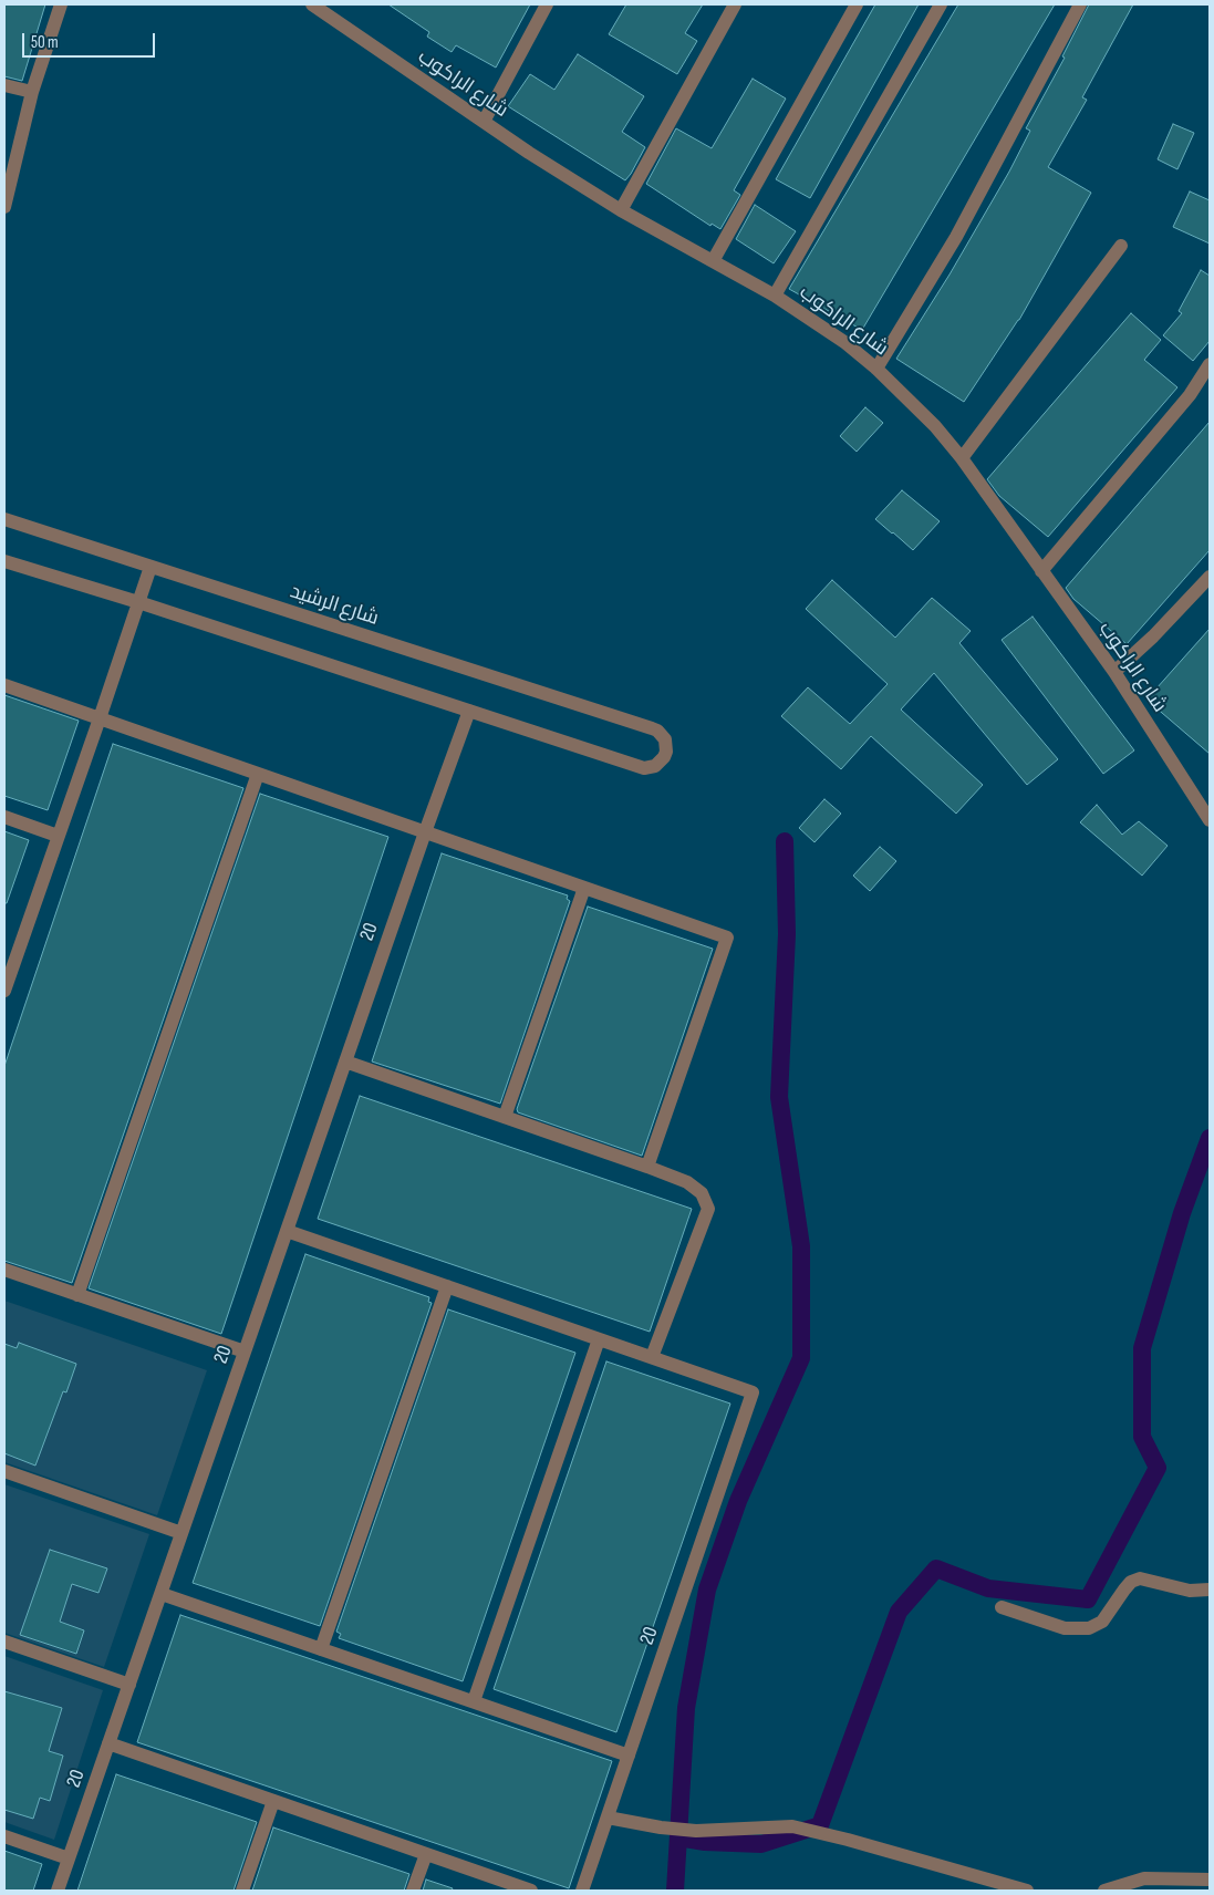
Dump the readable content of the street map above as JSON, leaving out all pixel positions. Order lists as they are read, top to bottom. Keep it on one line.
{"streets":{"street":["شارع الراكوب","شارع الرشيد","20"]},"crossings":[["شارع الرشيد","20"]],"scale_bar":"50 m"}
